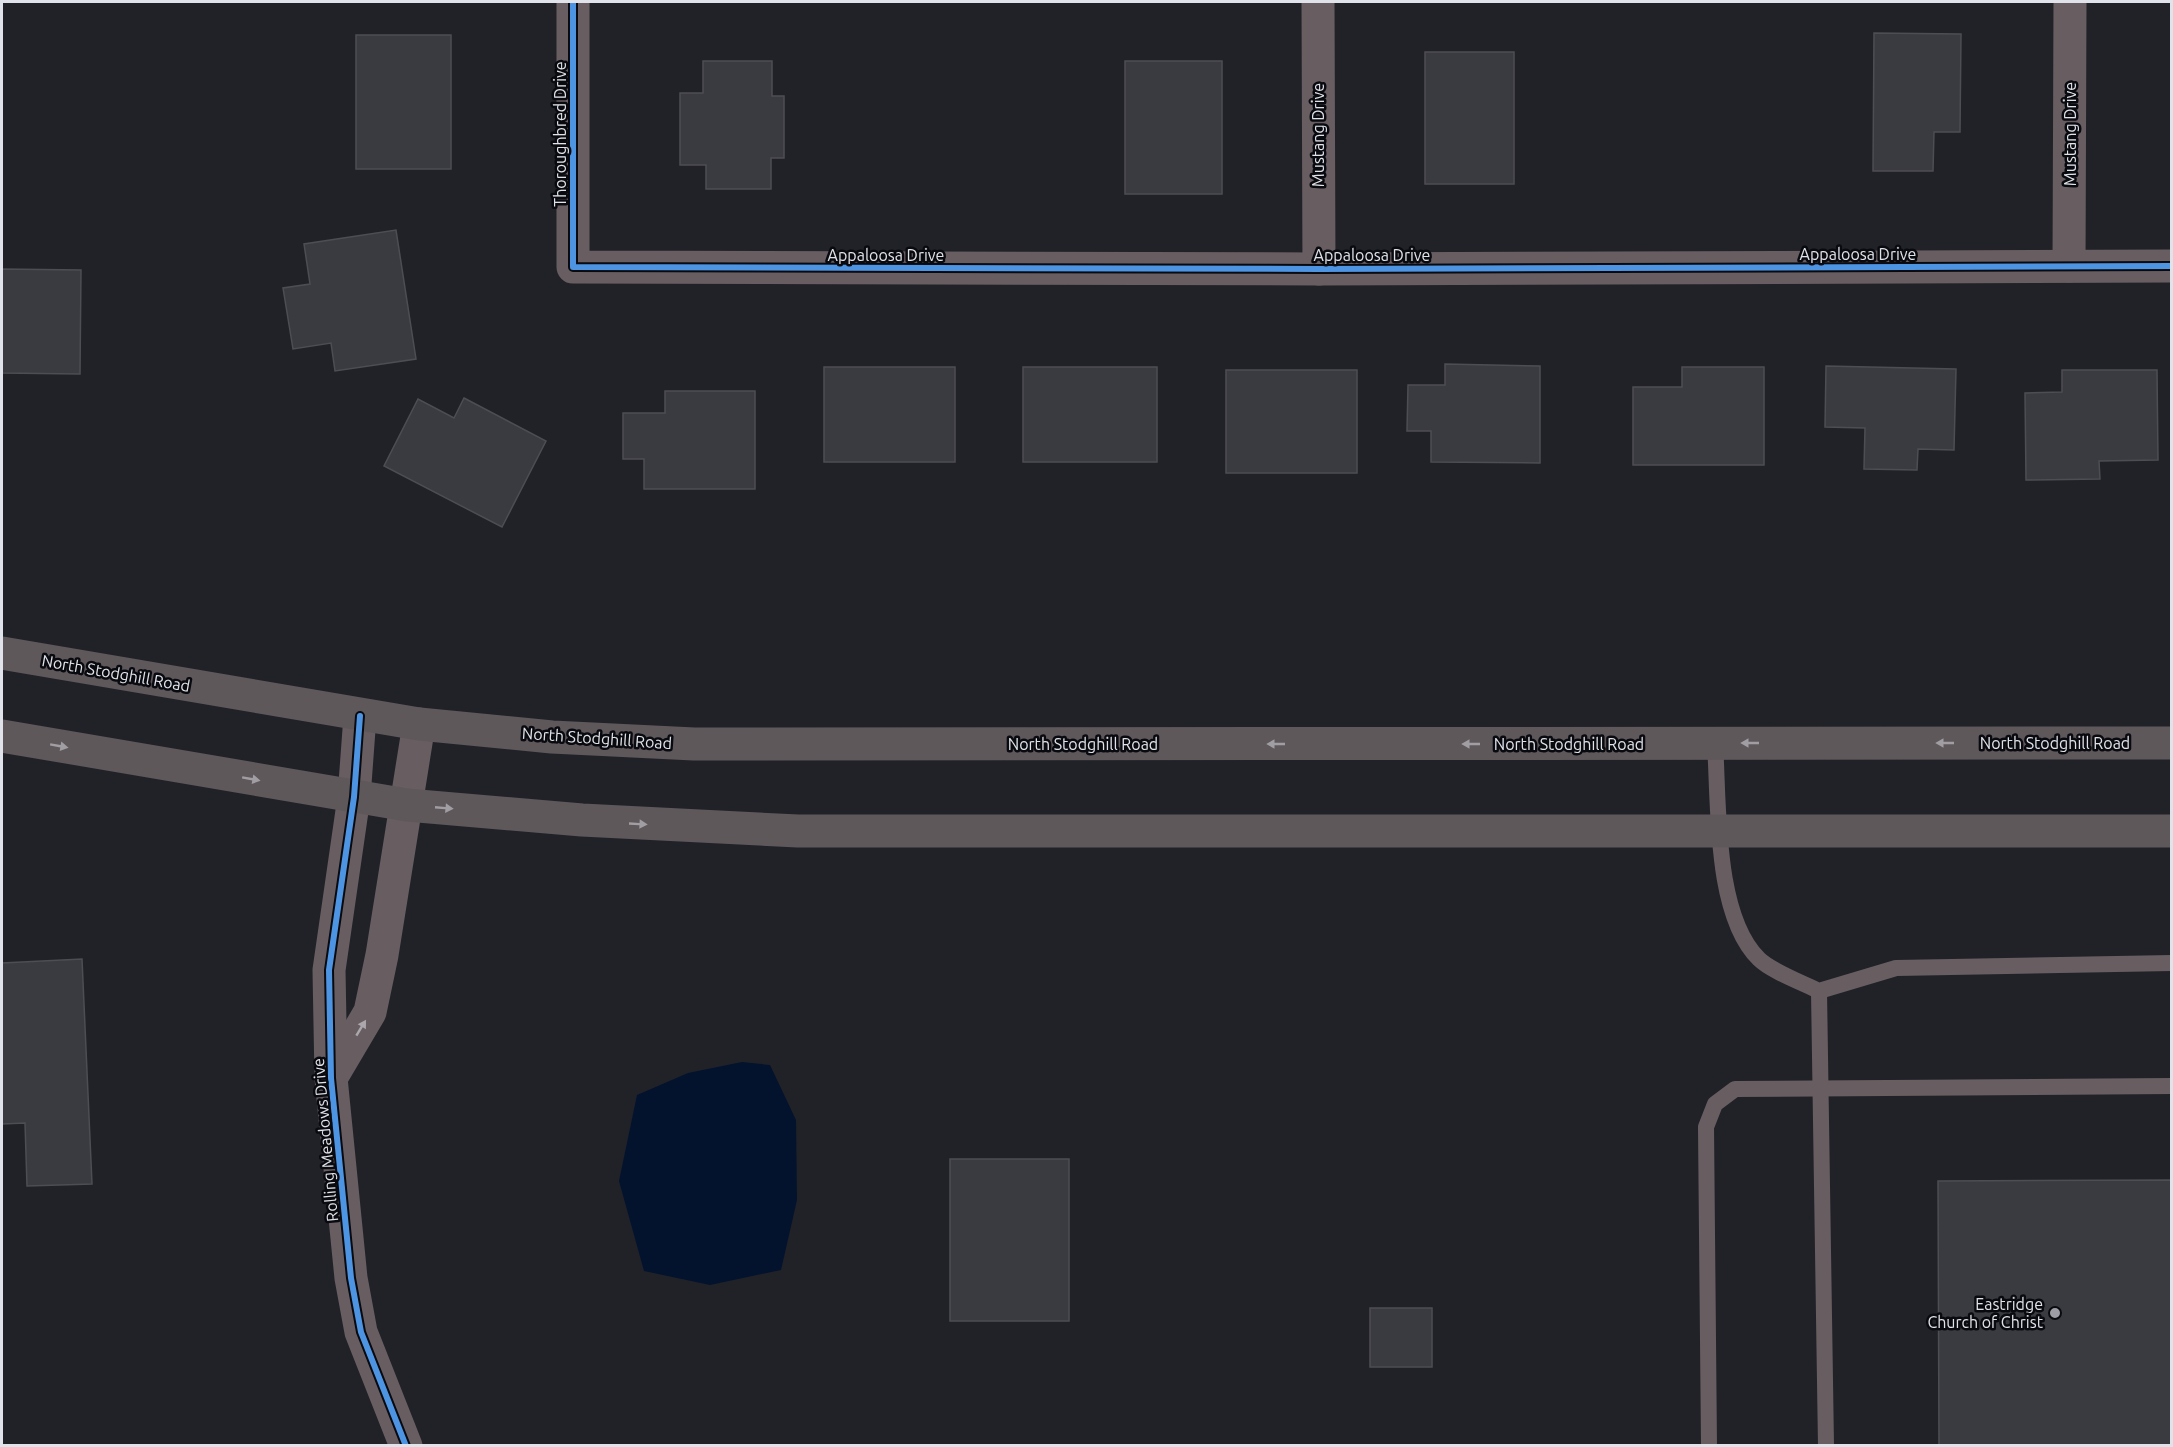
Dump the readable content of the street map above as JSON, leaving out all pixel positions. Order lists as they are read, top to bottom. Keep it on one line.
{"streets":{"main road":["North Stodghill Road"],"street":["Thoroughbred Drive","Mustang Drive","Appaloosa Drive","Rolling Meadows Drive"]},"crossings":[["Thoroughbred Drive","Appaloosa Drive"],["Mustang Drive","Appaloosa Drive"],["North Stodghill Road","Rolling Meadows Drive"]],"places":["Eastridge Church of Christ"]}
